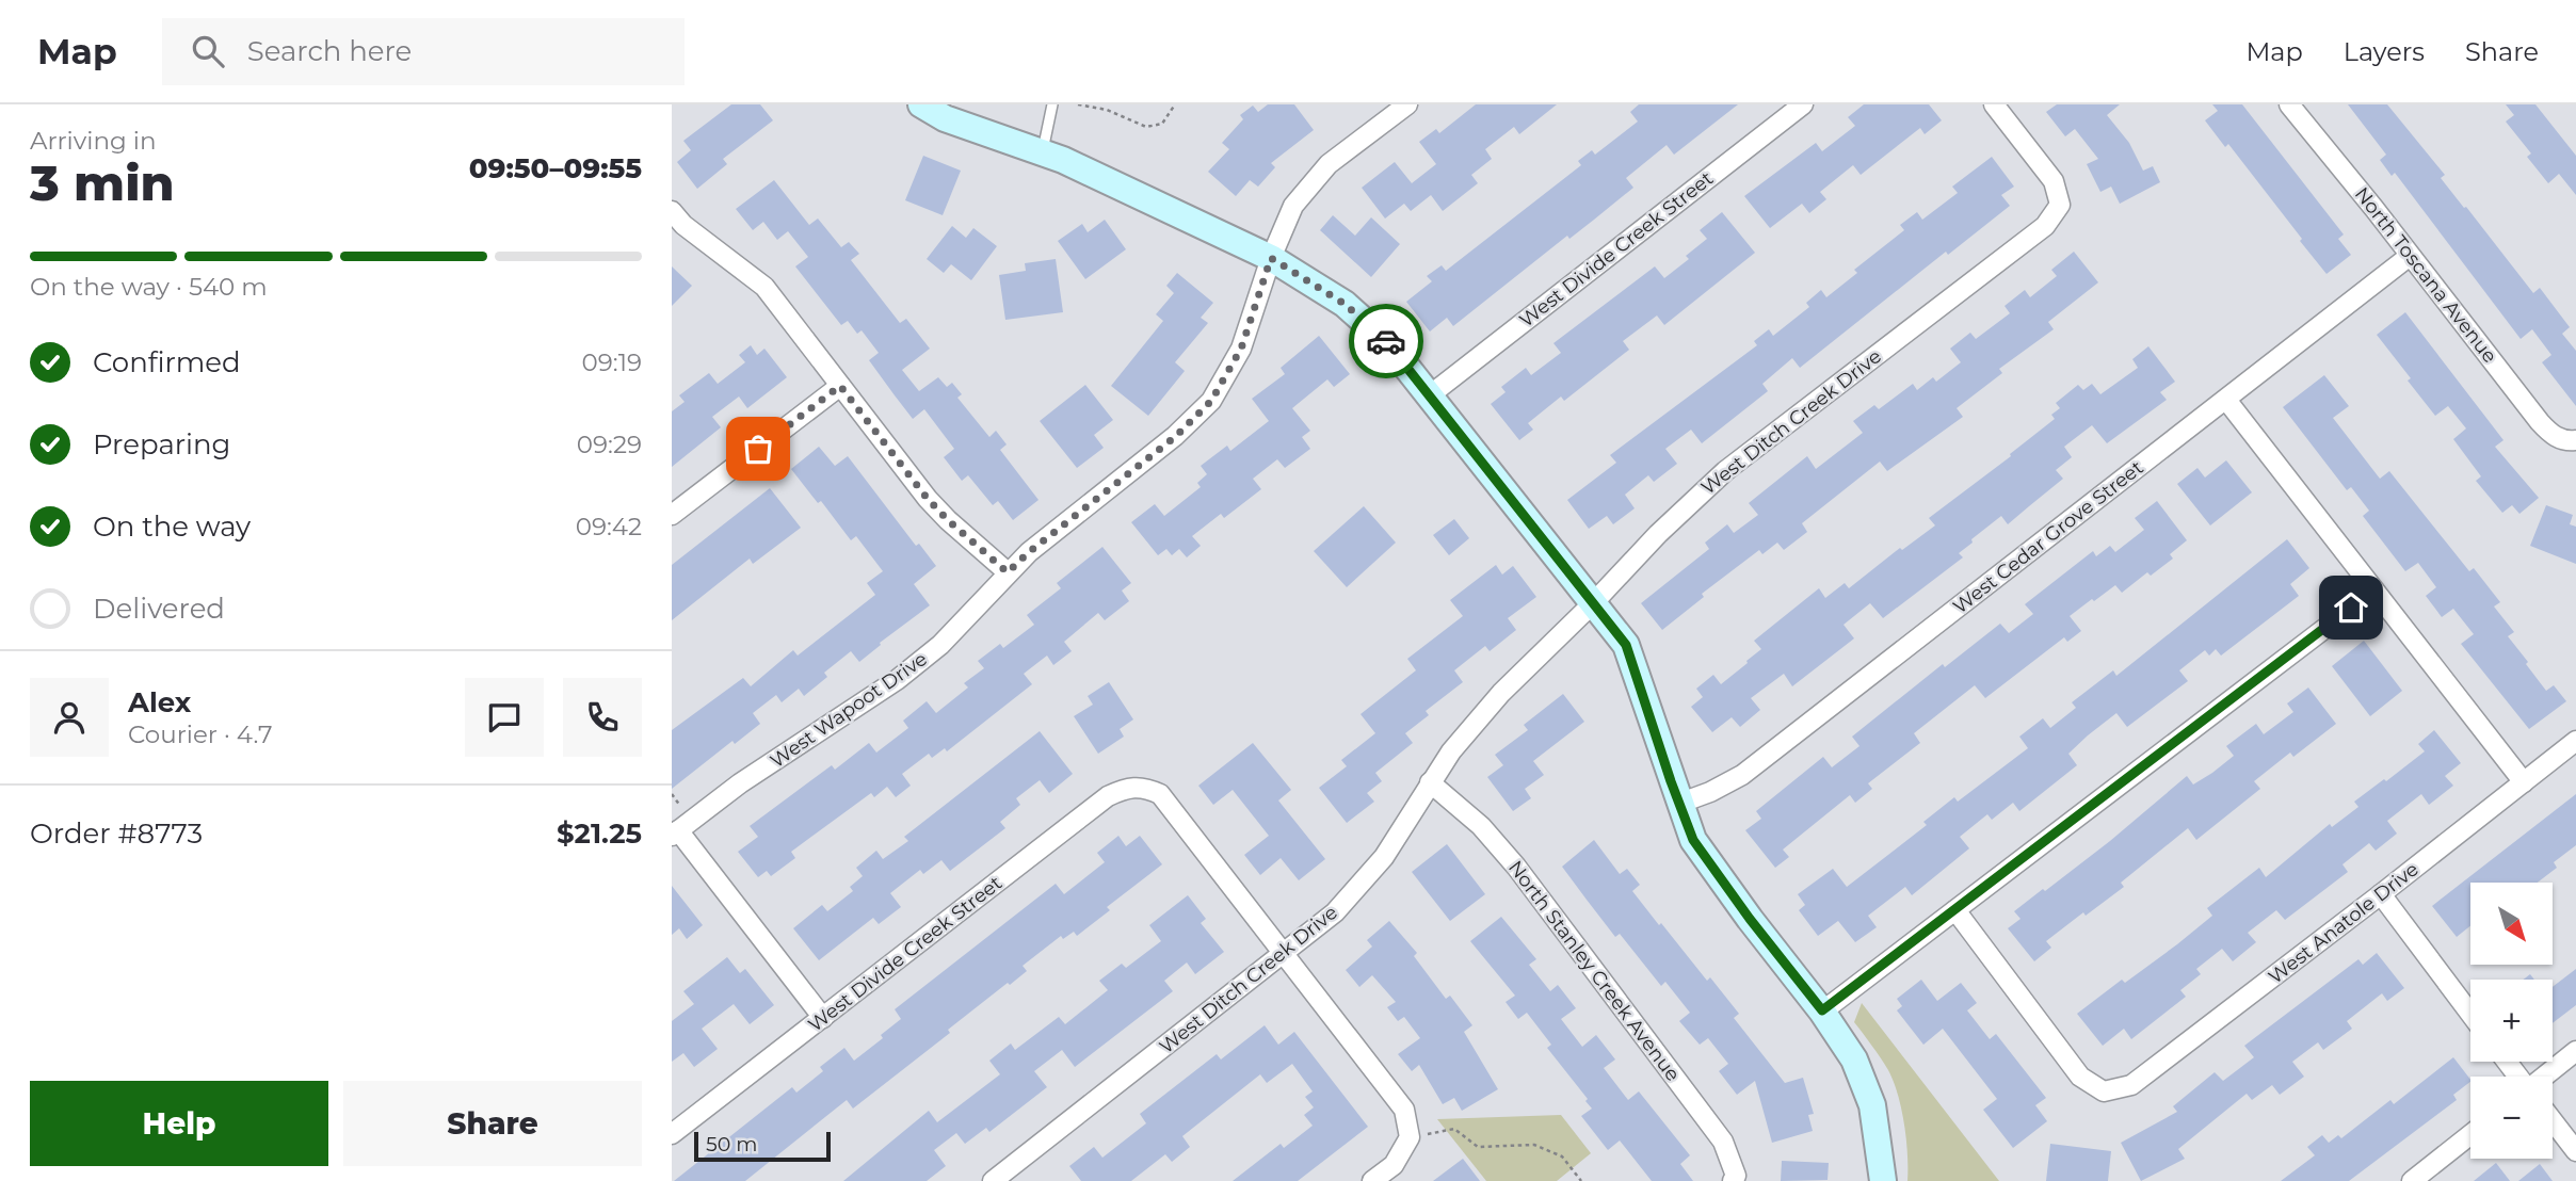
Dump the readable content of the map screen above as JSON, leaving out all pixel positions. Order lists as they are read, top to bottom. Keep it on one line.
{"streets":{"street":["West Divide Creek Street","North Toscana Avenue","West Ditch Creek Drive","West Cedar Grove Street","West Wapoot Drive","West Anatole Drive","North Stanley Creek Avenue"]},"crossings":[["West Divide Creek Street","West Ditch Creek Drive"],["North Toscana Avenue","West Cedar Grove Street"],["West Ditch Creek Drive","North Stanley Creek Avenue"]],"scale_bar":"50 m","north":"bottom right","page":{"header":"Map","search":"Search here","nav":["Map","Layers","Share"],"heading":["3 min","Arriving in","09:50–09:55"],"panel":["Alex","Courier · 4.7","Order #8773","$21.25"],"bar":"On the way · 540 m","list":[["Confirmed","09:19"],["Preparing","09:29"],["On the way","09:42"],"Delivered"],"map_buttons":["+","−"],"buttons":["Help","Share"],"scale":"50 m"}}
